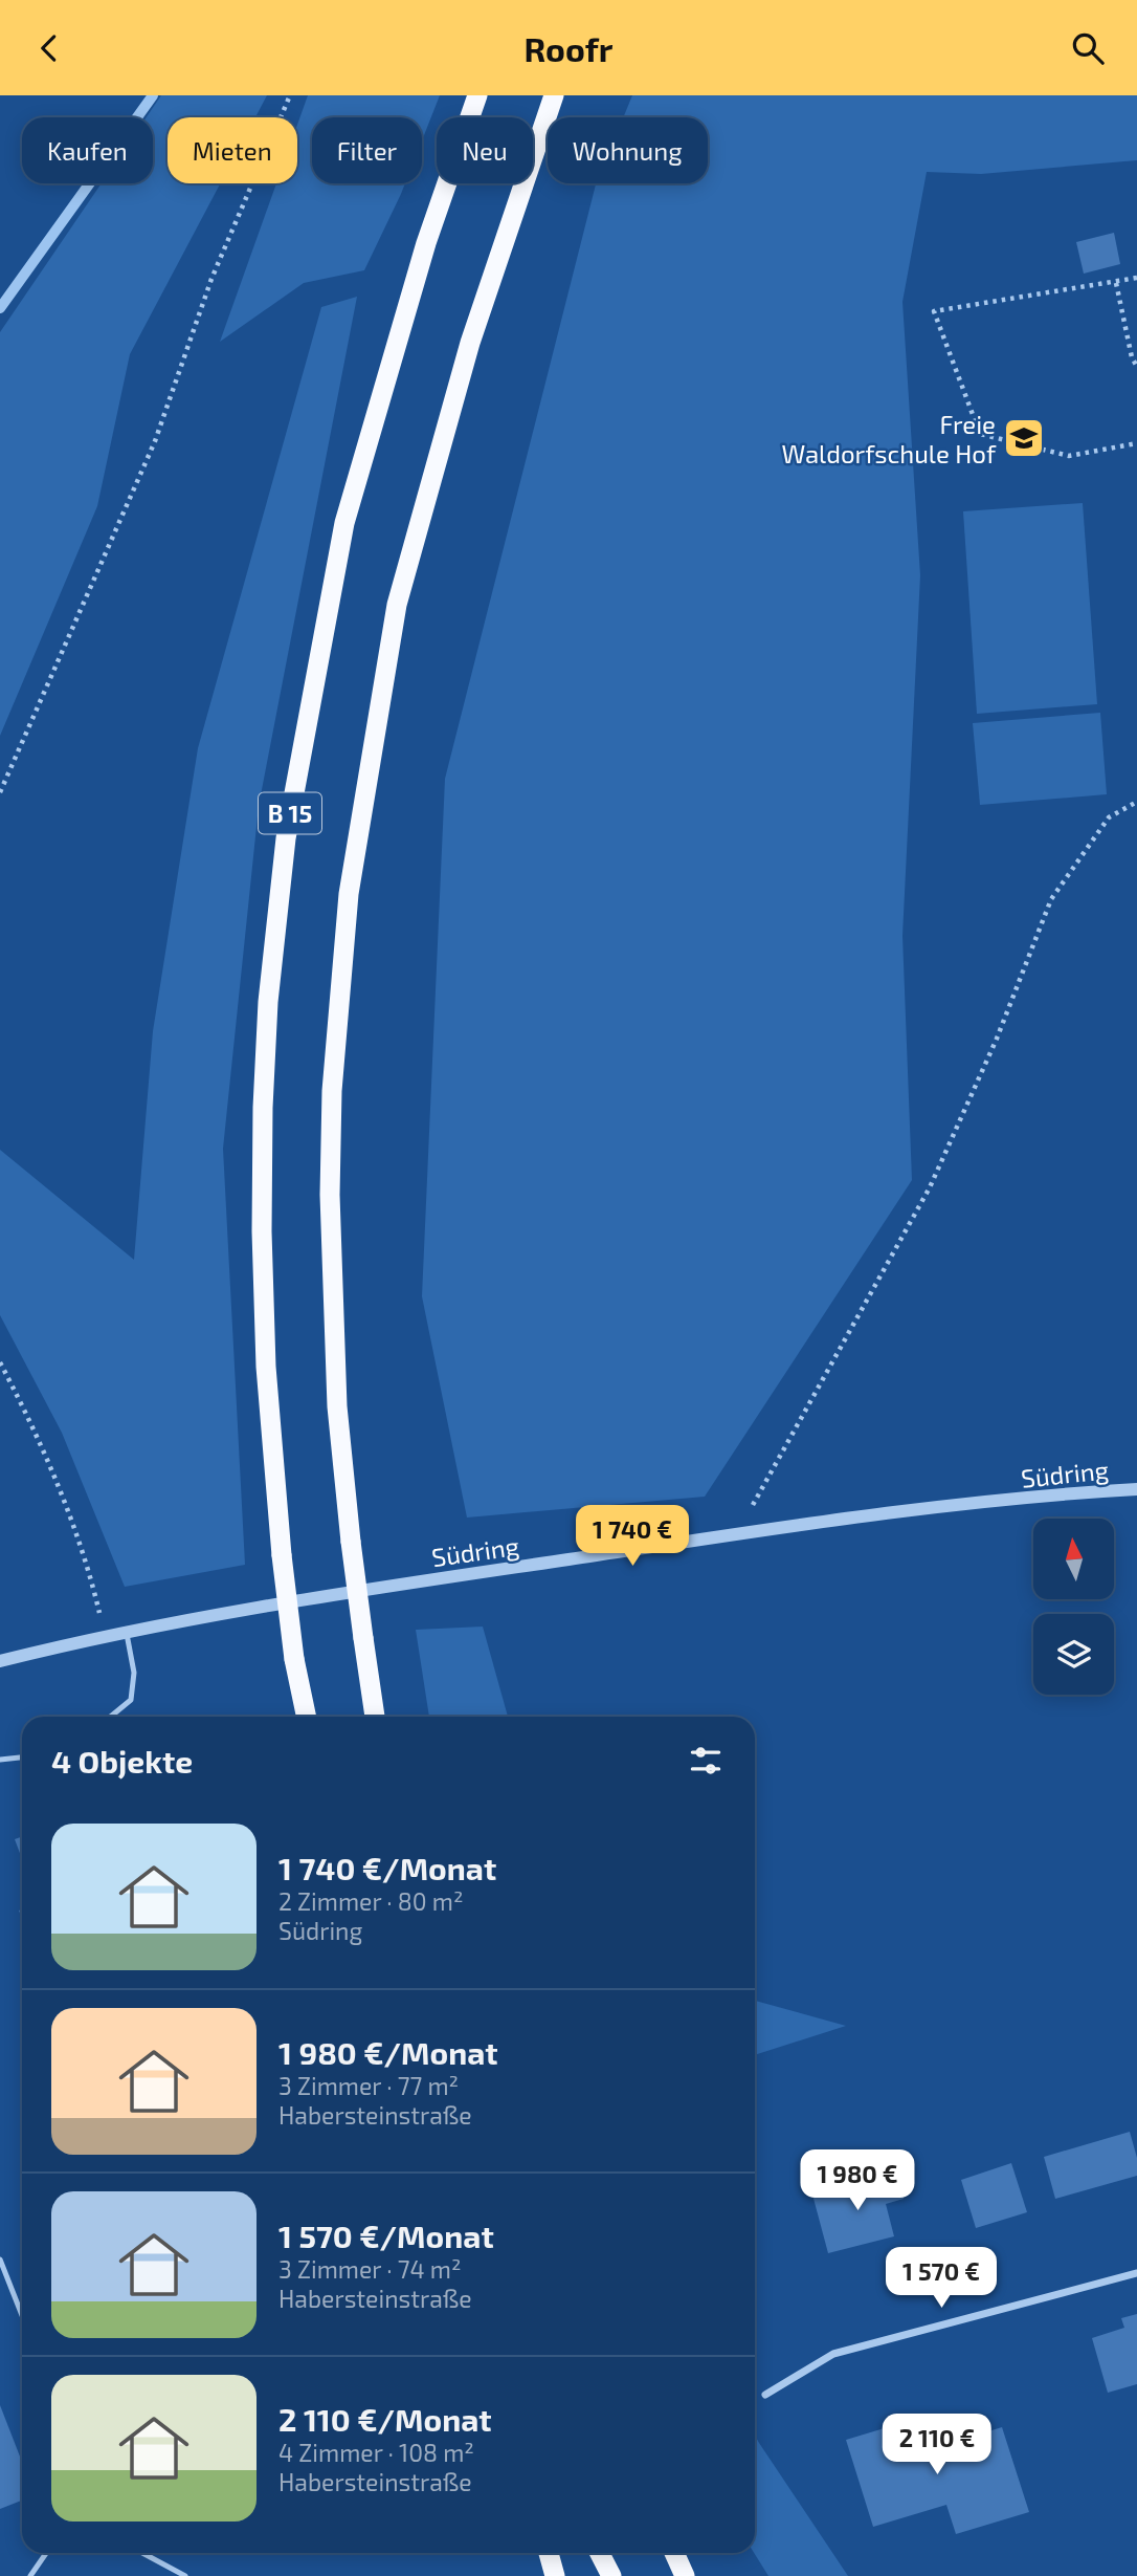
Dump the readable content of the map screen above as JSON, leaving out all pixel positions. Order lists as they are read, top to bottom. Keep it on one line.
{"streets":{"highway":["B 15"],"street":["Südring"]},"places":{"school or university":["Freie Waldorfschule Hof"]},"north":"top","page":{"header":"Roofr","chip":["Kaufen","Mieten","Filter","Neu","Wohnung"],"price":["1 740 €","1 980 €","1 570 €","2 110 €"],"heading":"4 Objekte","list":[{"name":"1 740 €/Monat","note":"2 Zimmer · 80 m² · Südring"},{"name":"1 980 €/Monat","note":"3 Zimmer · 77 m² · Habersteinstraße"},{"name":"1 570 €/Monat","note":"3 Zimmer · 74 m² · Habersteinstraße"},{"name":"2 110 €/Monat","note":"4 Zimmer · 108 m² · Habersteinstraße"}]}}
